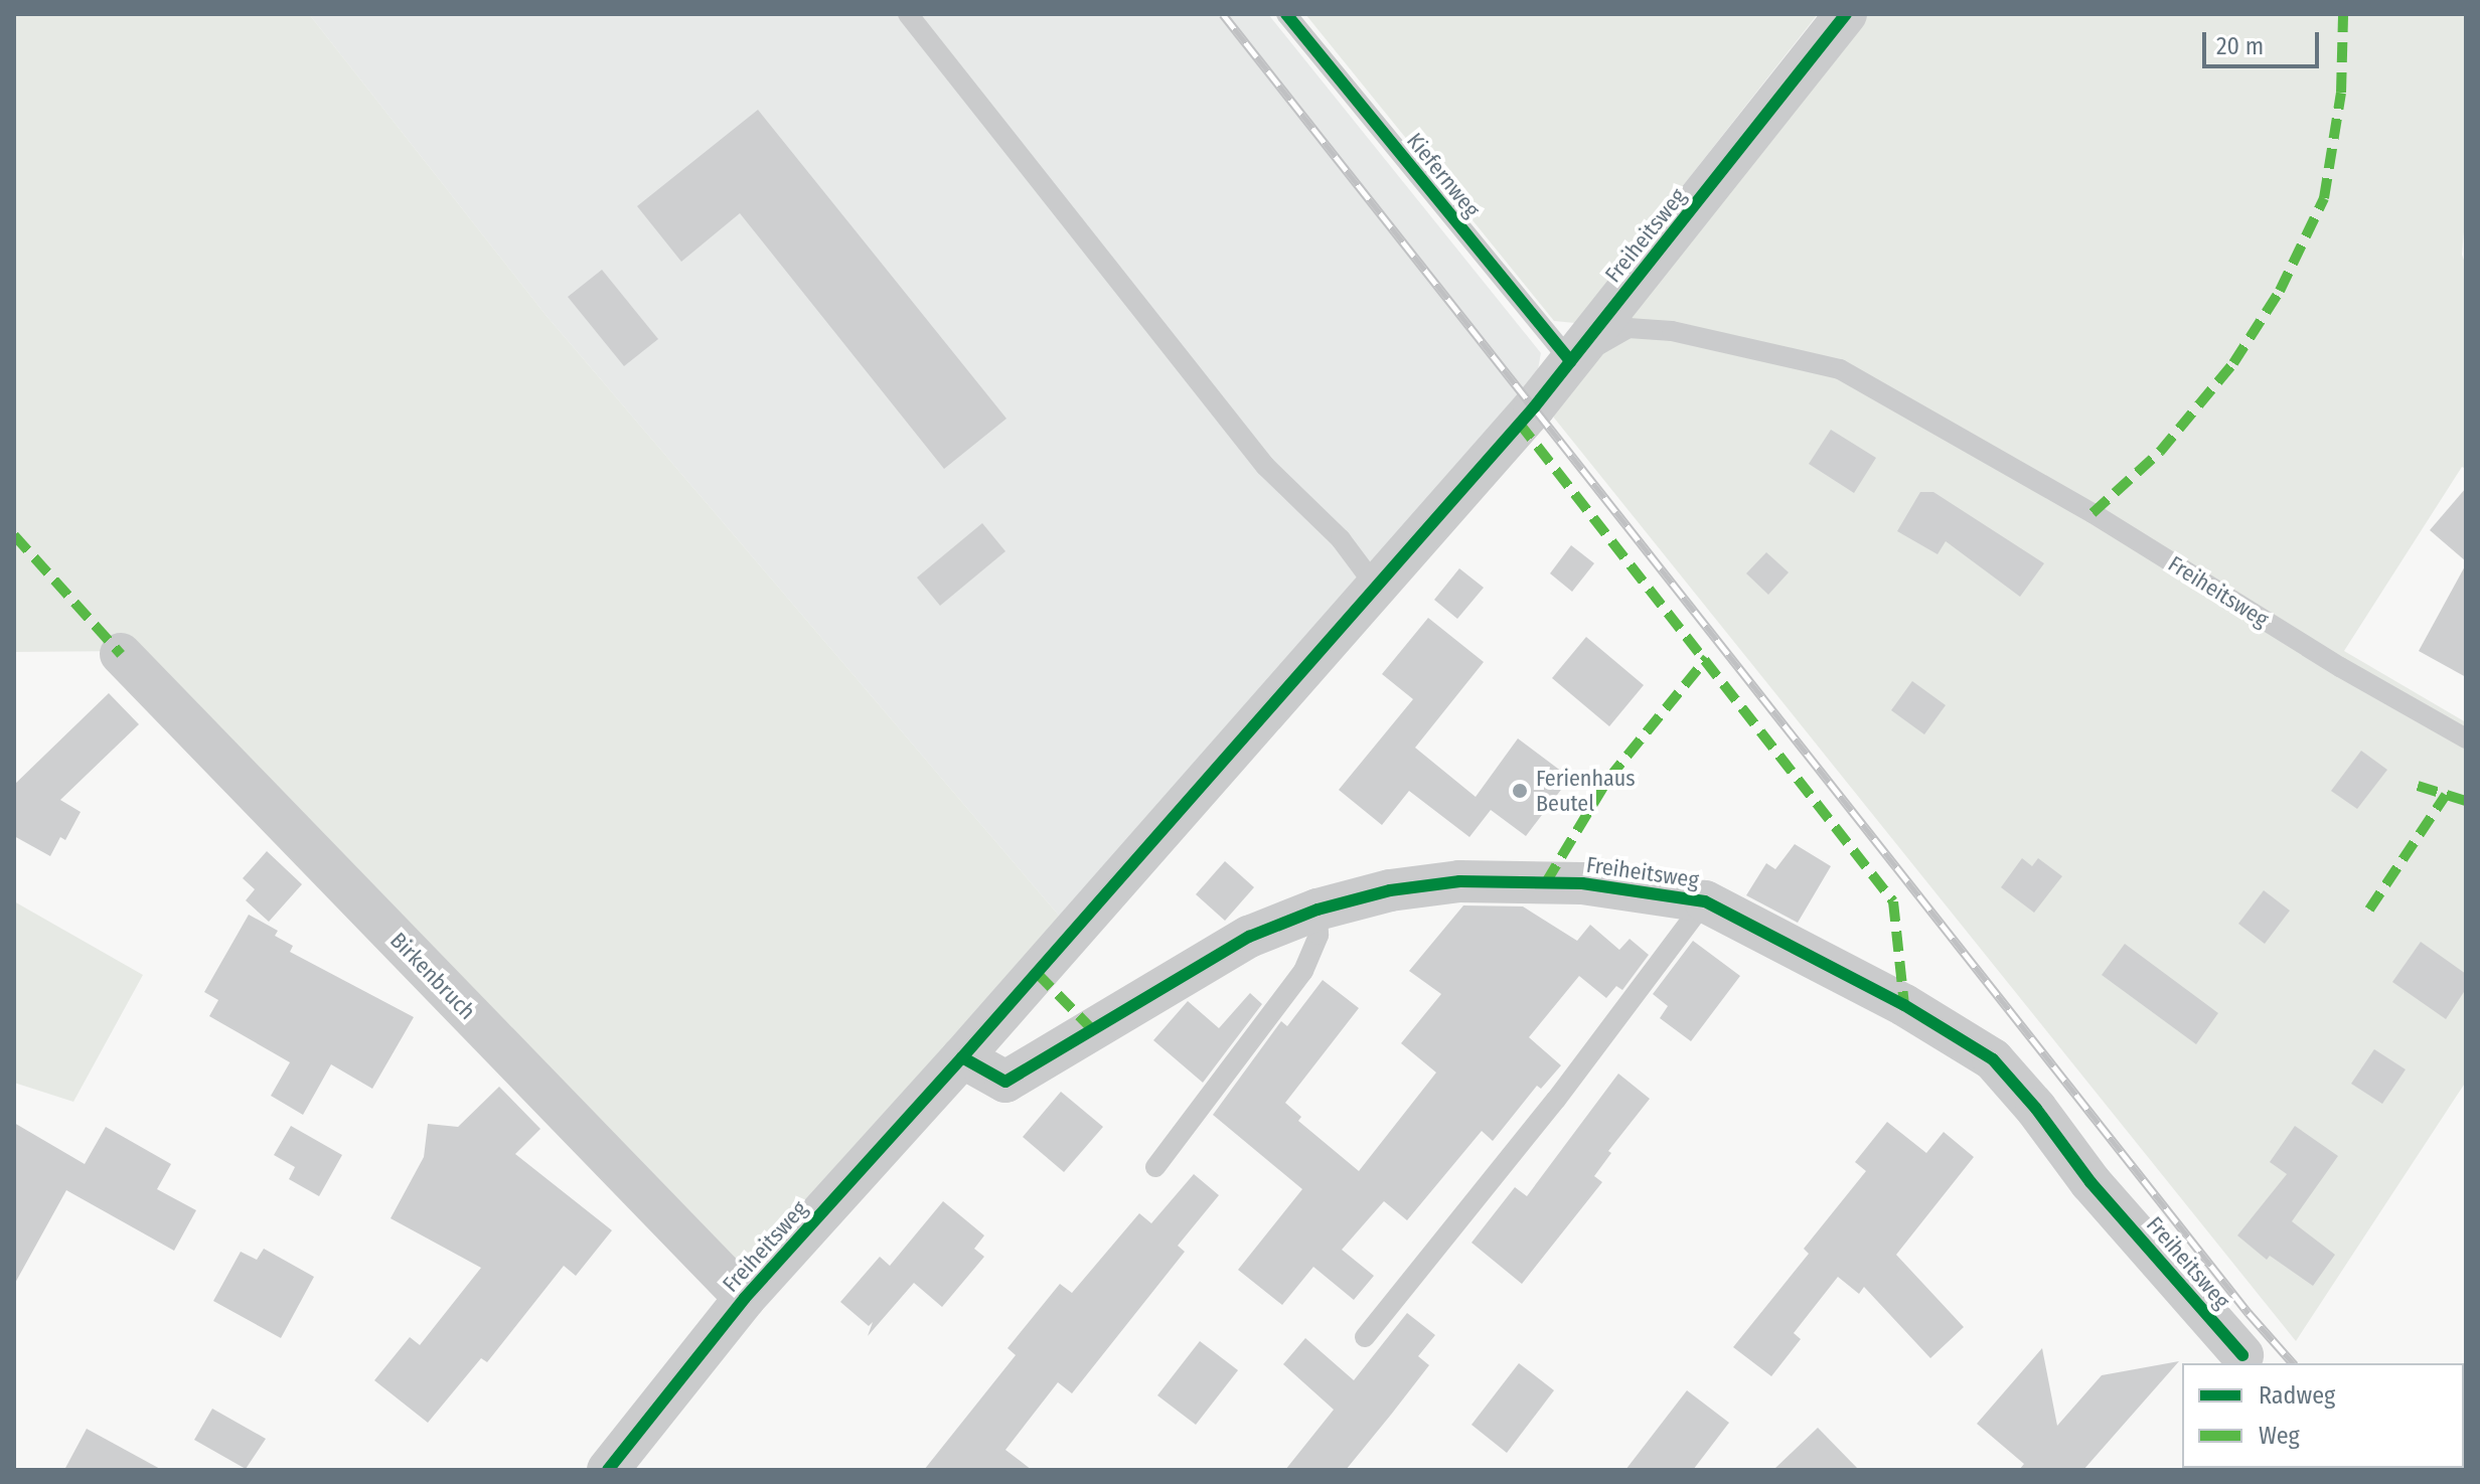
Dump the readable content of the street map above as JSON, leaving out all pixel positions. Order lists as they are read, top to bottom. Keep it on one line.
{"streets":{"street":["Freiheitsweg","Birkenbruch"],"lane":["Kiefernweg"]},"crossings":[["Kiefernweg","Freiheitsweg"],["Freiheitsweg","Birkenbruch"]],"places":["Ferienhaus Beutel"],"legend":["Radweg","Weg"],"scale_bar":"20 m"}
